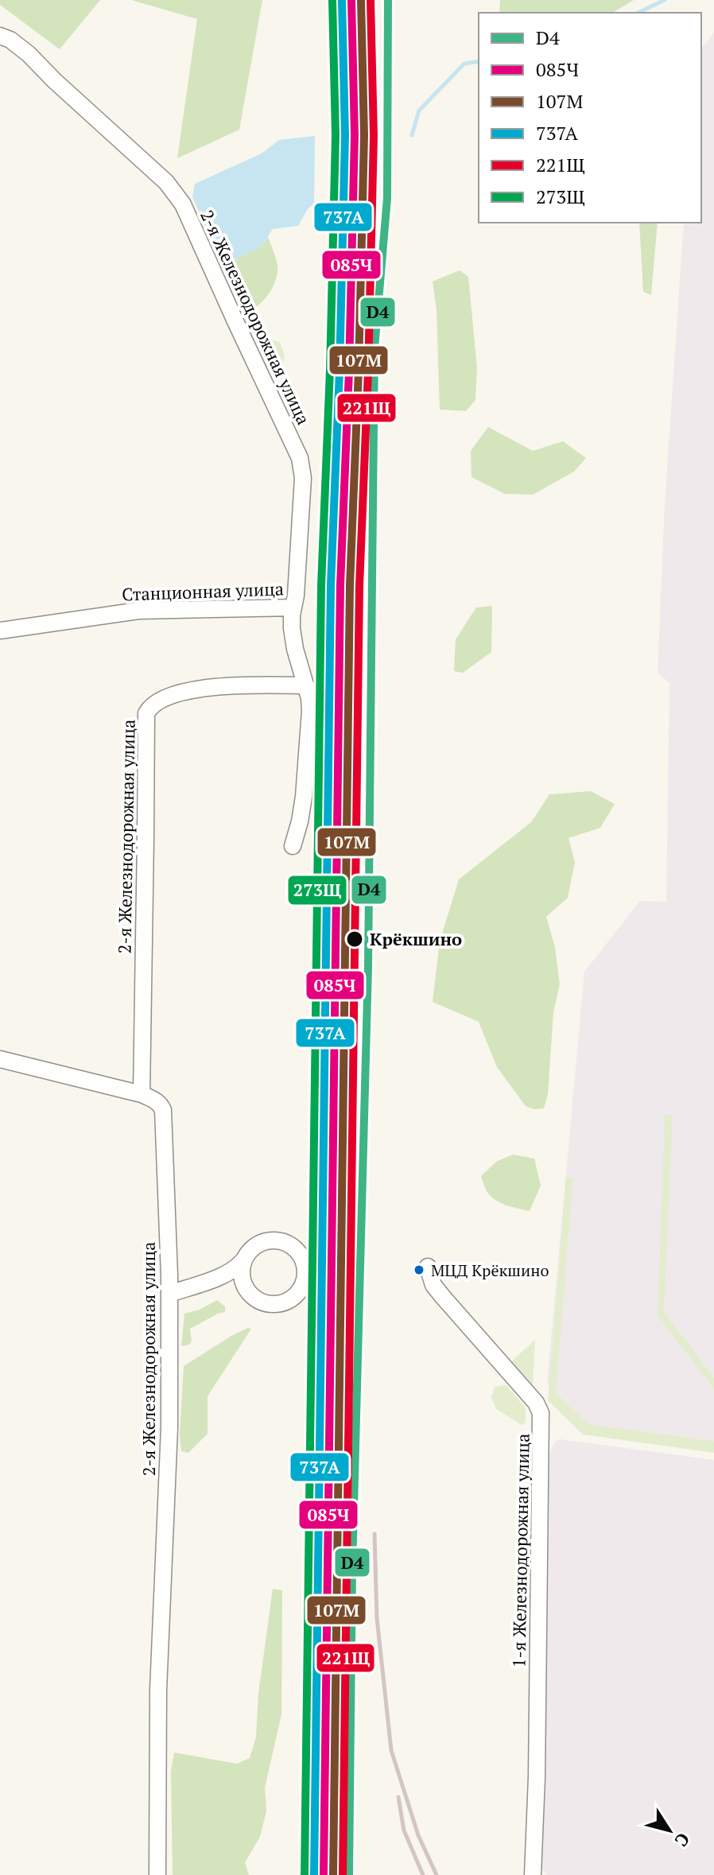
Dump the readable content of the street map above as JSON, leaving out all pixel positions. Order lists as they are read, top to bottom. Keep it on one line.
{"streets":{"street":["2-я Железнодорожная улица","Станционная улица","1-я Железнодорожная улица"]},"crossings":[["2-я Железнодорожная улица","Станционная улица"]],"places":["Крёкшино","МЦД Крёкшино"],"lines":["transit line D4","transit line 085Ч","transit line 107М","transit line 737А","transit line 221Щ","transit line 273Щ"],"legend":["D4","085Ч","107М","737А","221Щ","273Щ"],"north":"bottom right"}
